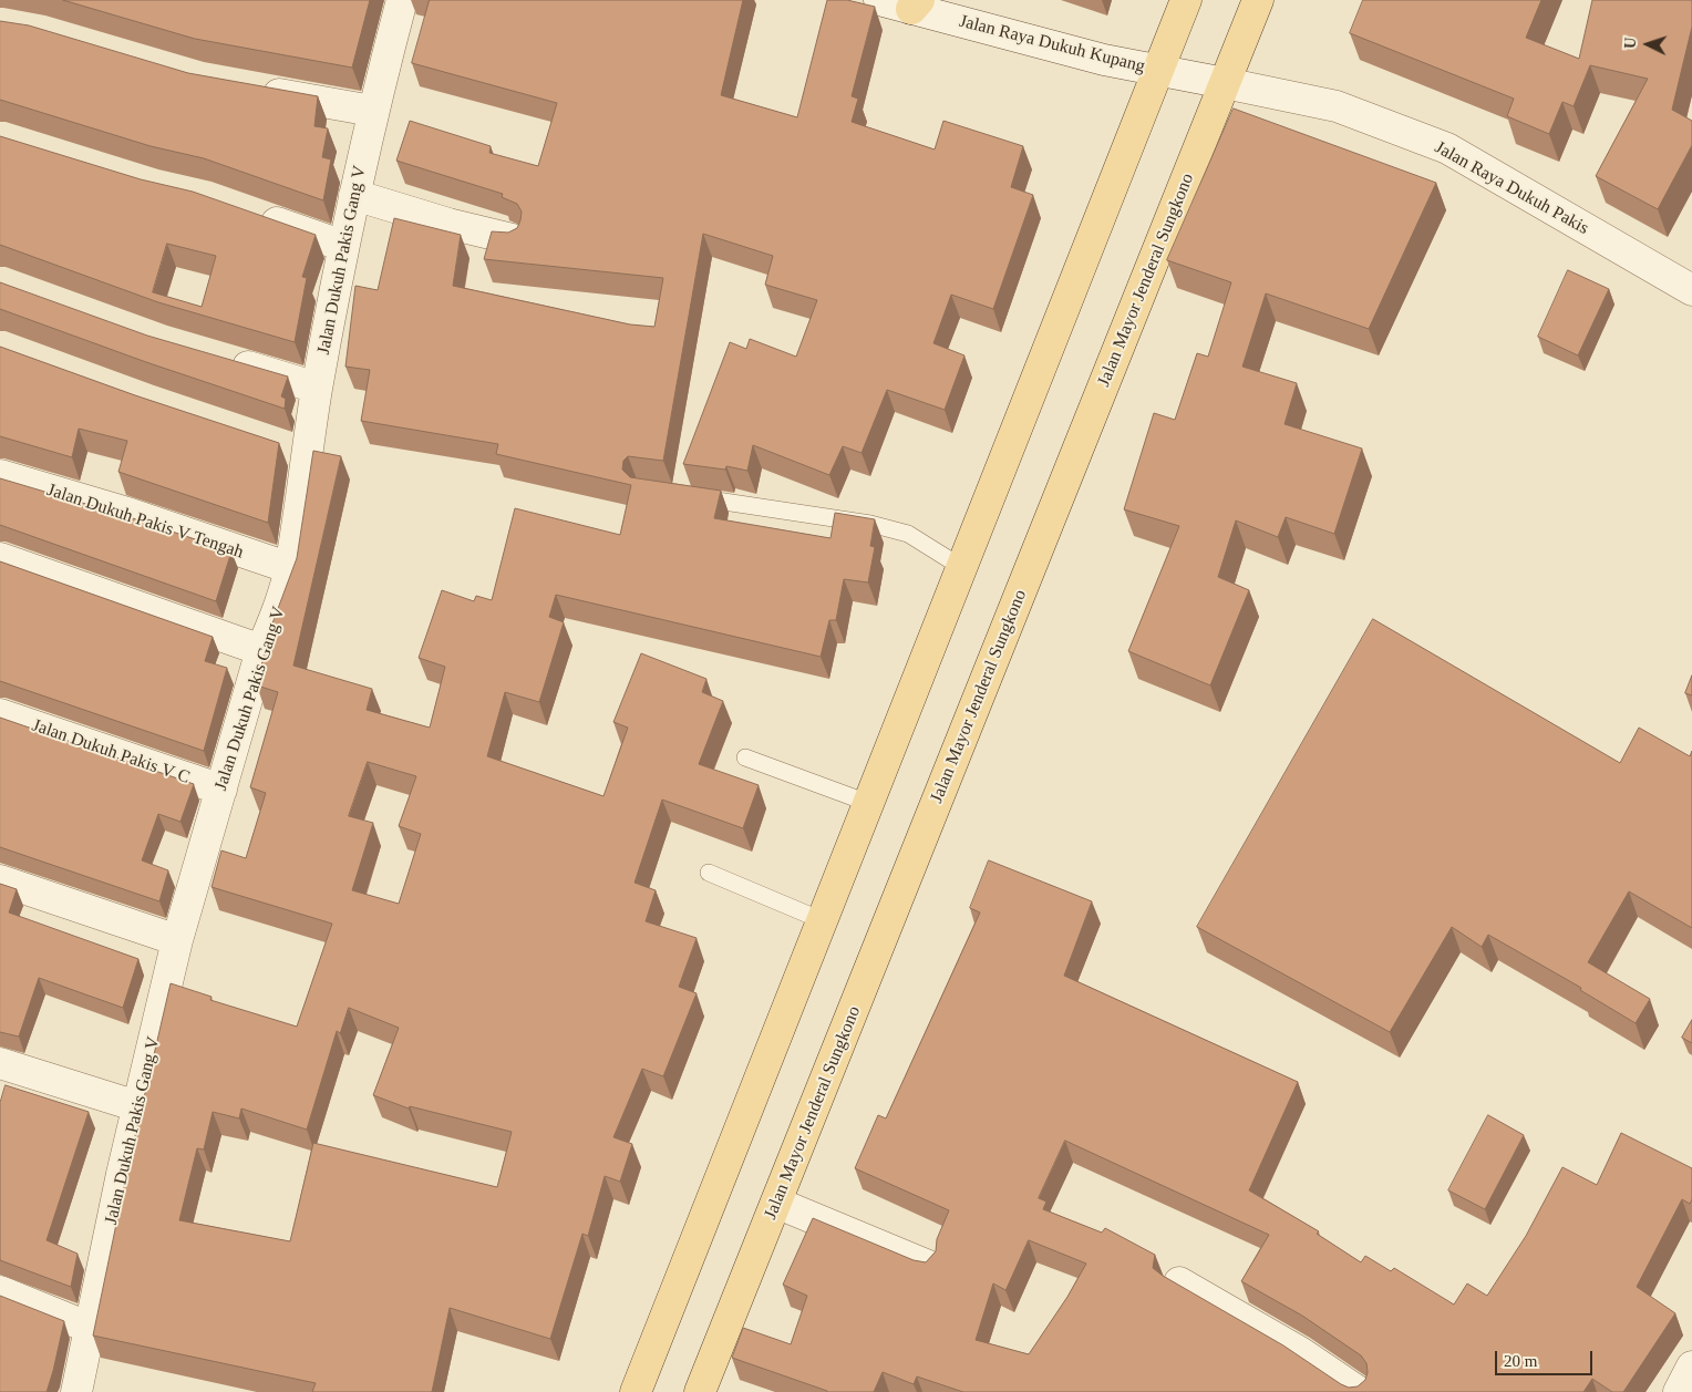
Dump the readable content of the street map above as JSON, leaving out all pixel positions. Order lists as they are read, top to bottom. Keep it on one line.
{"streets":{"main road":["Jalan Mayor Jenderal Sungkono"],"street":["Jalan Raya Dukuh Kupang","Jalan Raya Dukuh Pakis","Jalan Dukuh Pakis Gang V","Jalan Dukuh Pakis V Tengah","Jalan Dukuh Pakis V C"]},"crossings":[["Jalan Raya Dukuh Kupang","Jalan Raya Dukuh Pakis"],["Jalan Raya Dukuh Kupang","Jalan Mayor Jenderal Sungkono"],["Jalan Raya Dukuh Pakis","Jalan Mayor Jenderal Sungkono"],["Jalan Dukuh Pakis Gang V","Jalan Dukuh Pakis V Tengah"],["Jalan Dukuh Pakis Gang V","Jalan Dukuh Pakis V C"]],"scale_bar":"20 m","north":"left"}
